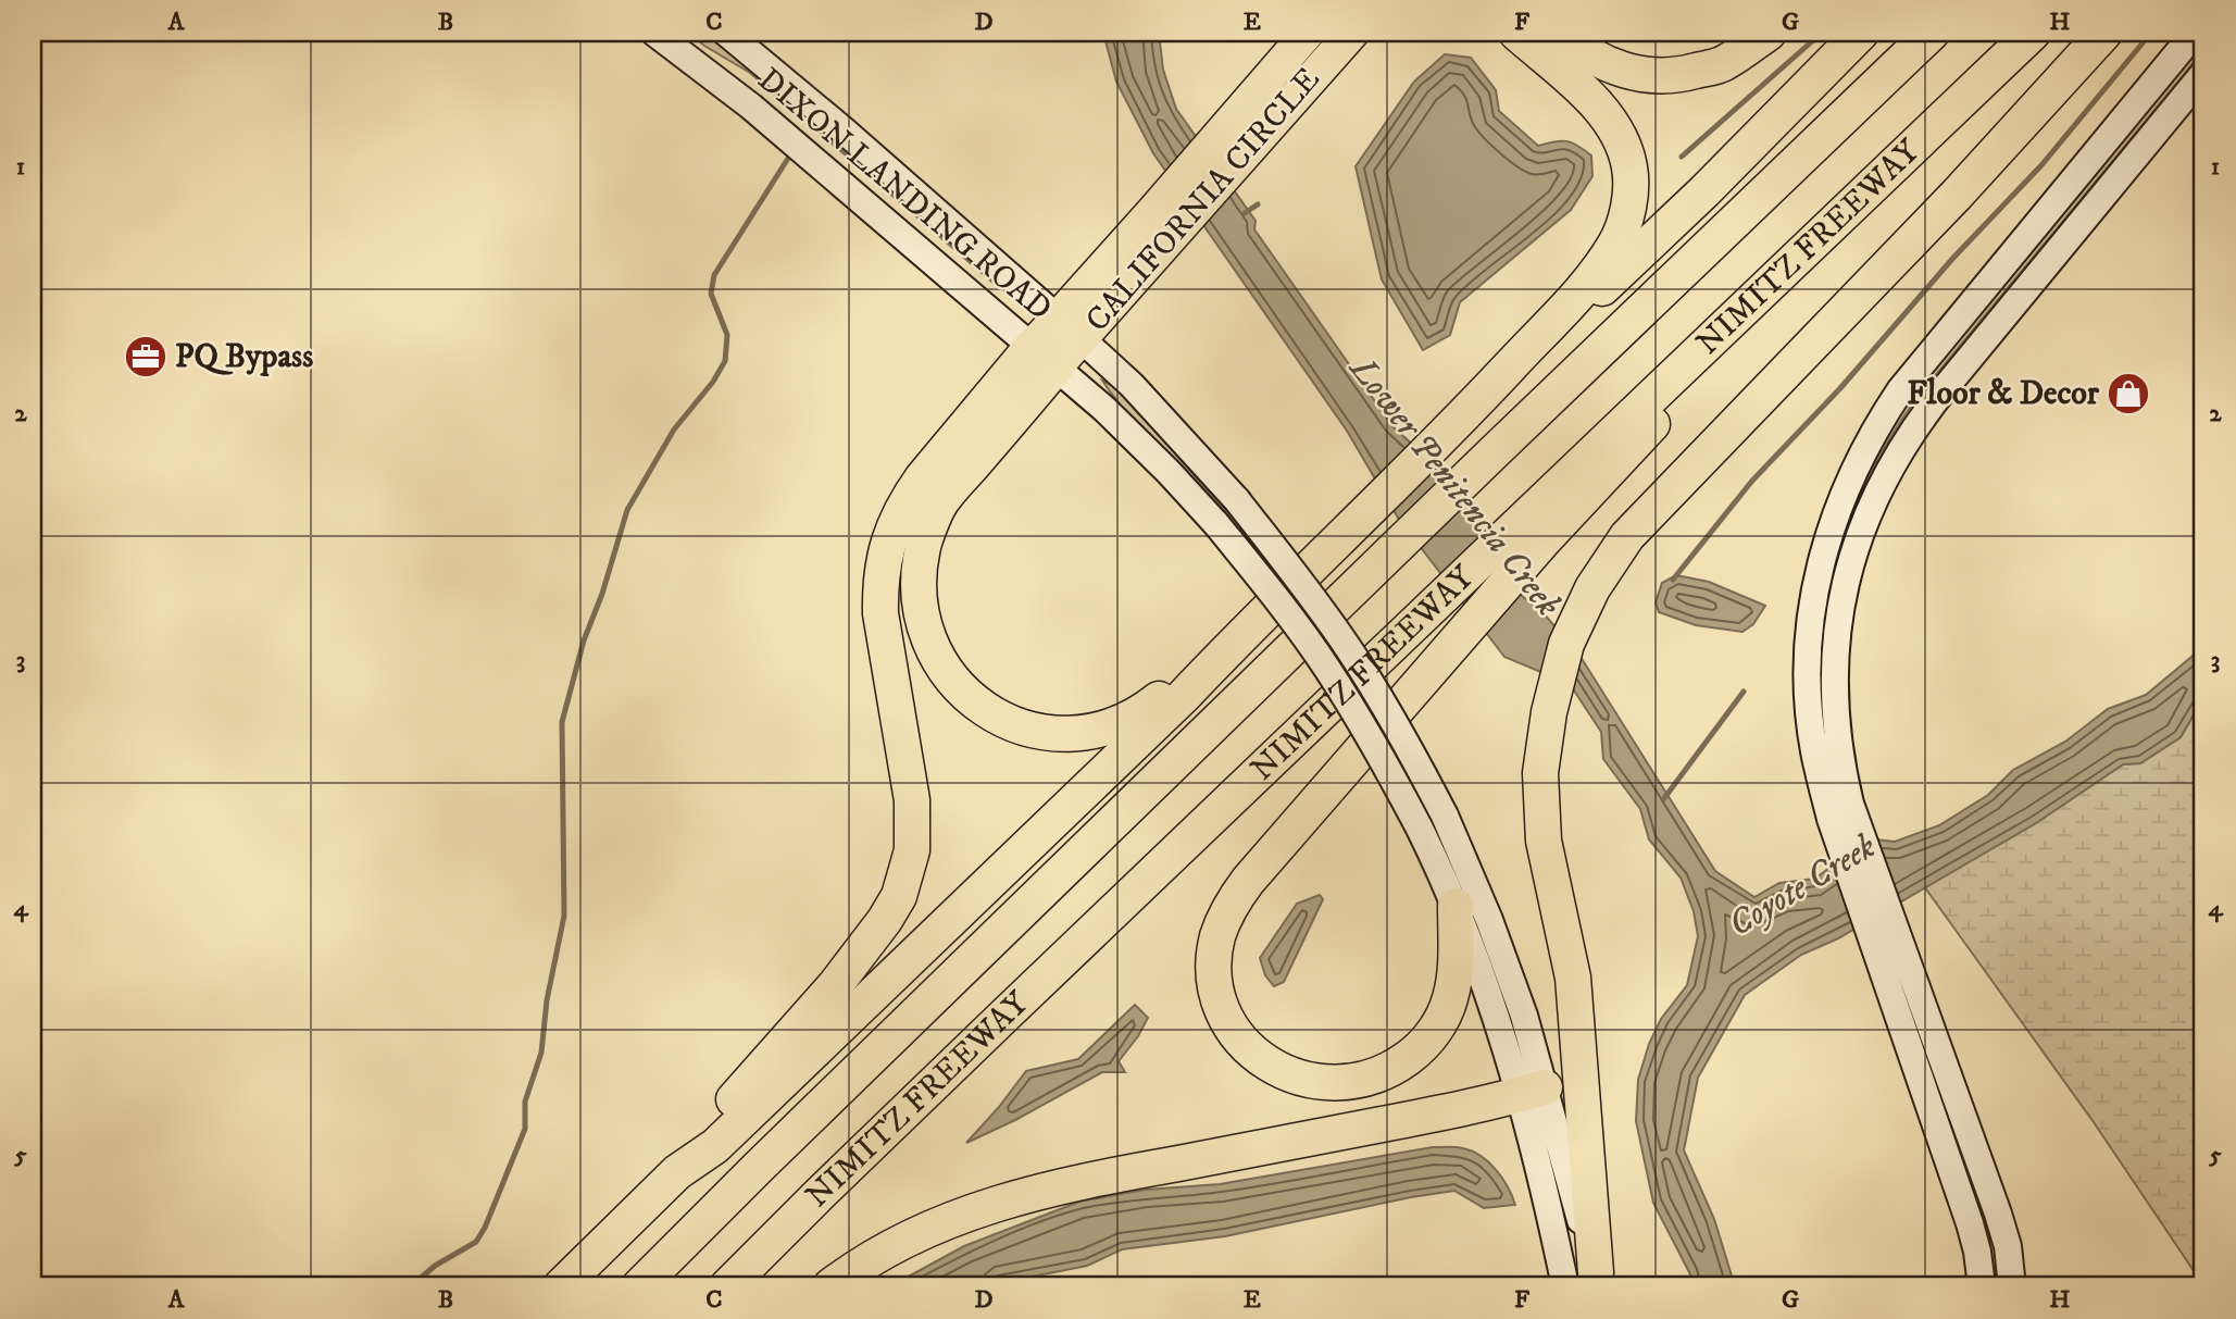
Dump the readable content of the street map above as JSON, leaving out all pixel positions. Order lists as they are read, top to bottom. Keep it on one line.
{"streets":{"highway":["CALIFORNIA CIRCLE","NIMITZ FREEWAY"],"main road":["DIXON LANDING ROAD"]},"crossings":[["DIXON LANDING ROAD","CALIFORNIA CIRCLE"]],"water":["Lower Penitencia Creek","Coyote Creek"],"places":{"office":["PQ Bypass"],"shop":["Floor & Decor"]},"grid":{"columns":["A","B","C","D","E","F","G","H"],"rows":["1","2","3","4","5"]}}
